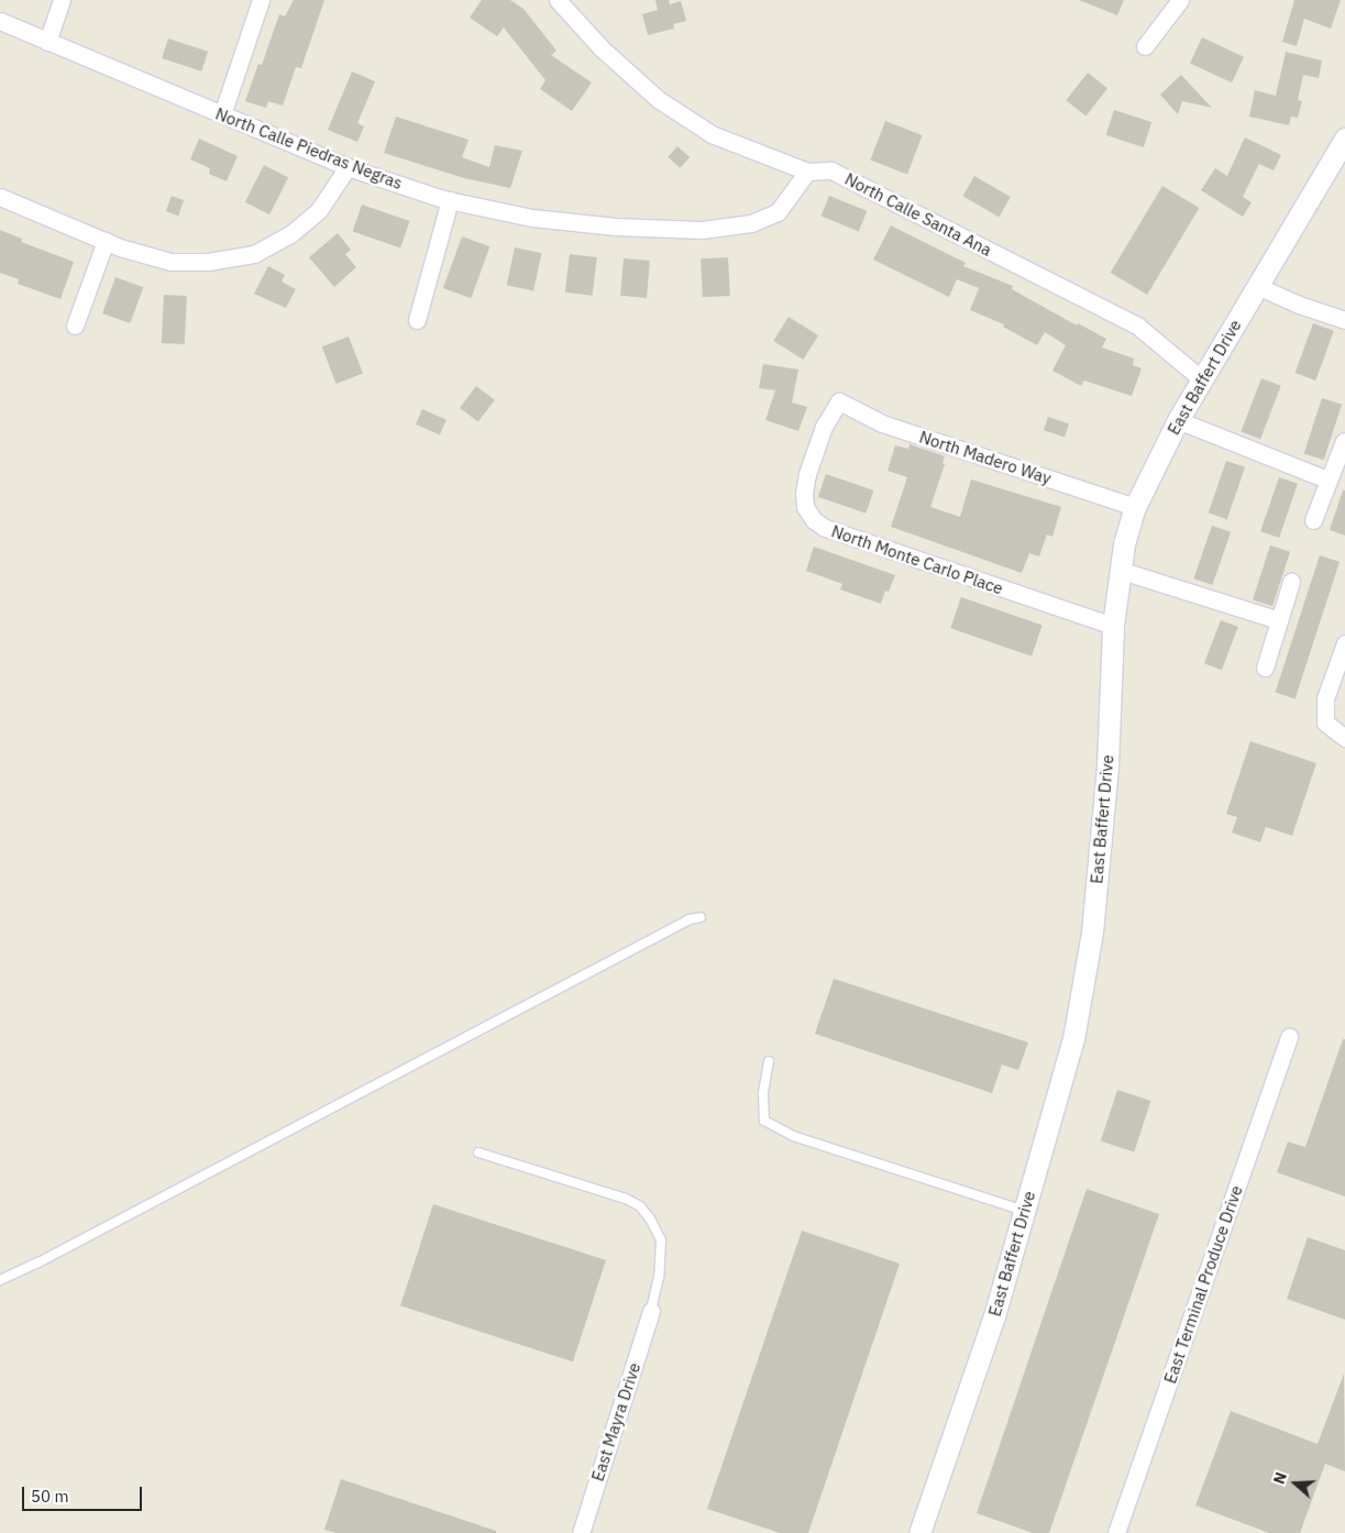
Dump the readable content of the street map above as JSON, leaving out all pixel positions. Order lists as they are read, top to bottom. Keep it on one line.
{"streets":{"street":["North Calle Piedras Negras","North Calle Santa Ana","East Baffert Drive","North Madero Way","North Monte Carlo Place","East Terminal Produce Drive","East Mayra Drive"]},"crossings":[["North Calle Piedras Negras","North Calle Santa Ana"],["North Calle Santa Ana","East Baffert Drive"],["East Baffert Drive","North Madero Way"],["East Baffert Drive","North Monte Carlo Place"],["North Madero Way","North Monte Carlo Place"]],"scale_bar":"50 m","north":"left"}
